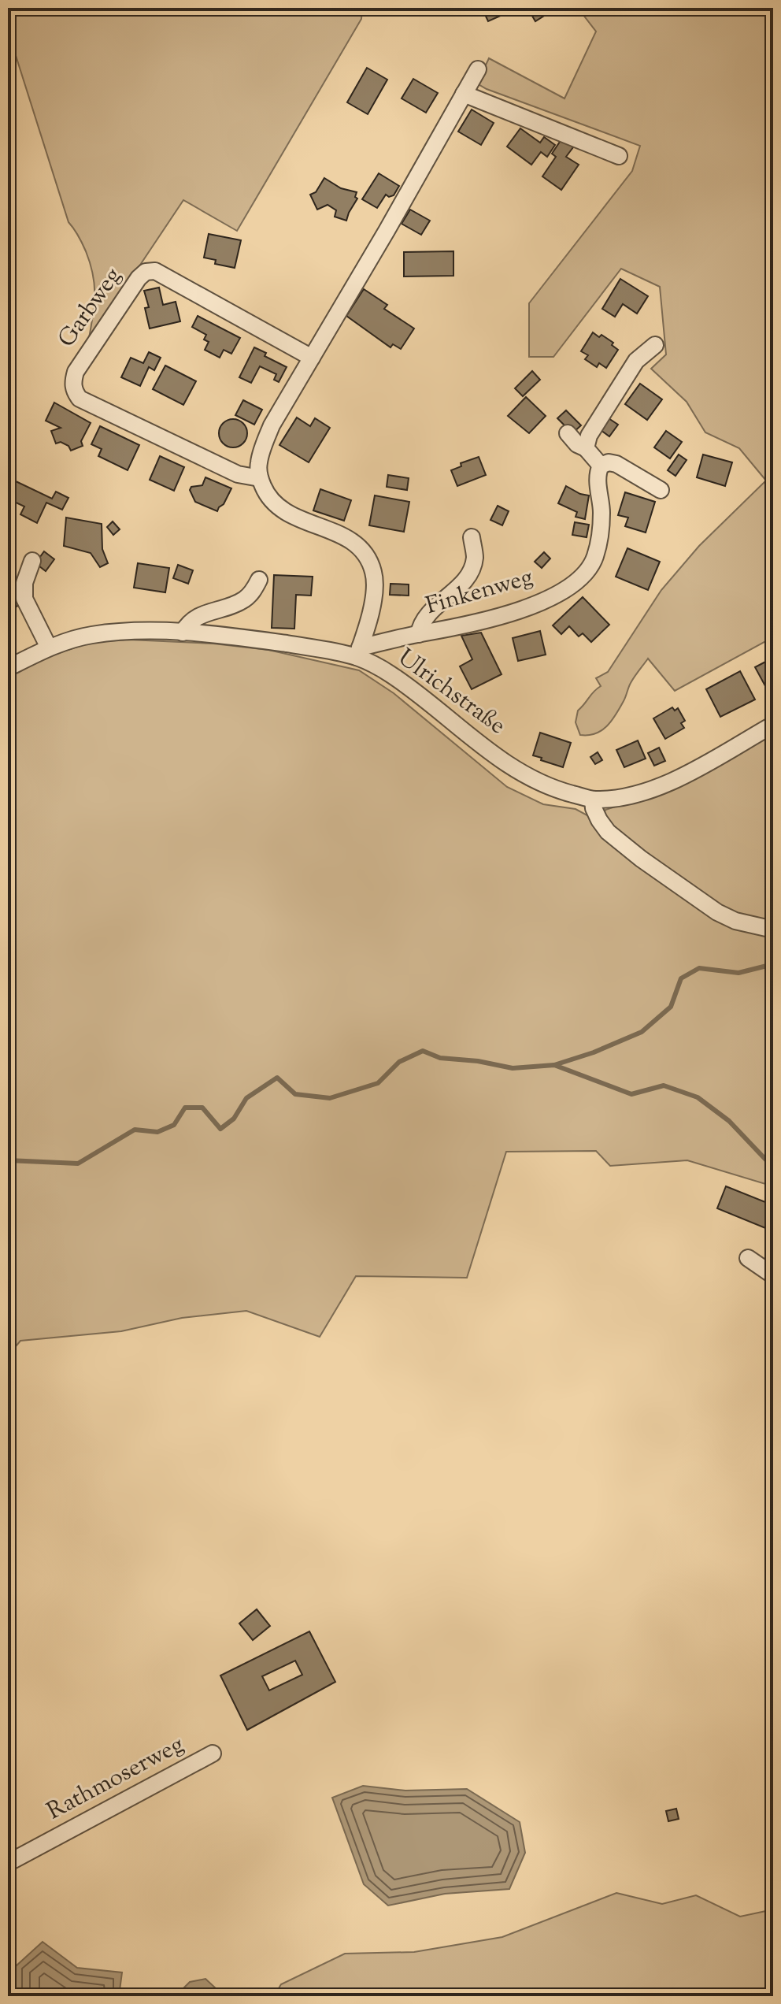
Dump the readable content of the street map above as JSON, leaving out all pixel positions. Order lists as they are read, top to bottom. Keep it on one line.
{"streets":{"street":["Garbweg","Finkenweg","Ulrichstraße","Rathmoserweg"]},"crossings":[["Finkenweg","Ulrichstraße"]]}
